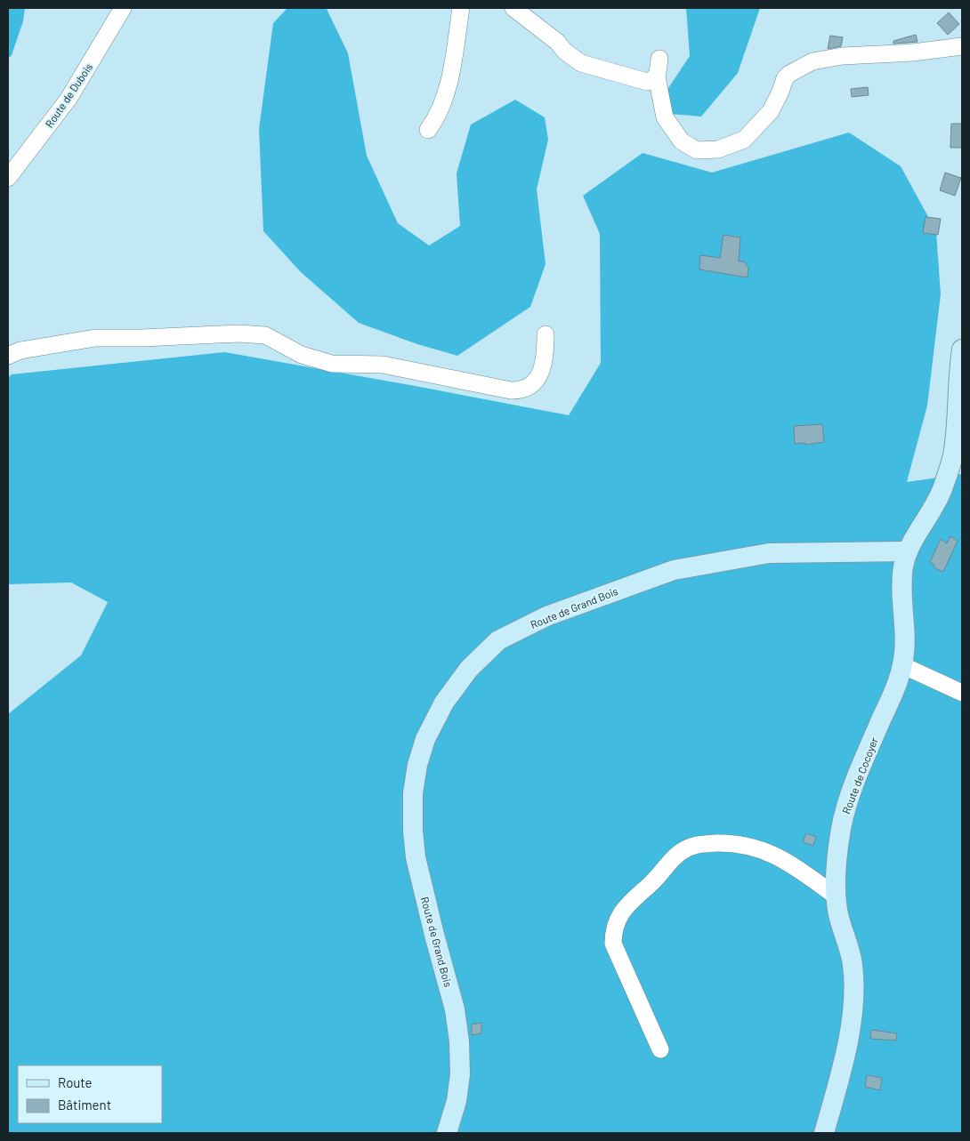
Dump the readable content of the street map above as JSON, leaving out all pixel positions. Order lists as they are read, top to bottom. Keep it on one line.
{"streets":{"main road":["Route de Grand Bois","Route de Cocoyer"],"street":["Route de Dubois"]},"crossings":[["Route de Grand Bois","Route de Cocoyer"]],"legend":["Route","Bâtiment"]}
